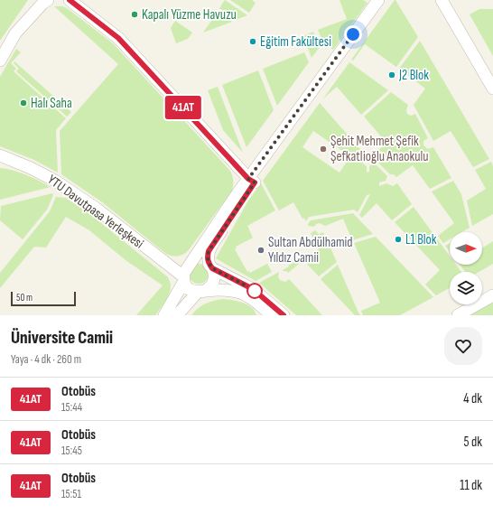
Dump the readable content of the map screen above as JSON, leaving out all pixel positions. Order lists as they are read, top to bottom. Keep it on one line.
{"streets":{"street":["YTU Davutpasa Yerleşkesi"]},"places":["Kapalı Yüzme Havuzu","Eğitim Fakültesi","J2 Blok","Halı Saha","Şehit Mehmet Şefik Şefkatlioğlu Anaokulu","L1 Blok","Sultan Abdülhamid Yıldız Camii"],"lines":["bus line 41AT"],"scale_bar":"50 m","north":"right","page":{"on_map":"41AT","scale":"50 m","heading":["Üniversite Camii","Yaya · 4 dk · 260 m"],"list":[{"mark":"41AT","name":"Otobüs","note":"15:44","value":"4 dk"},{"mark":"41AT","name":"Otobüs","note":"15:45","value":"5 dk"},{"mark":"41AT","name":"Otobüs","note":"15:51","value":"11 dk"}]}}
